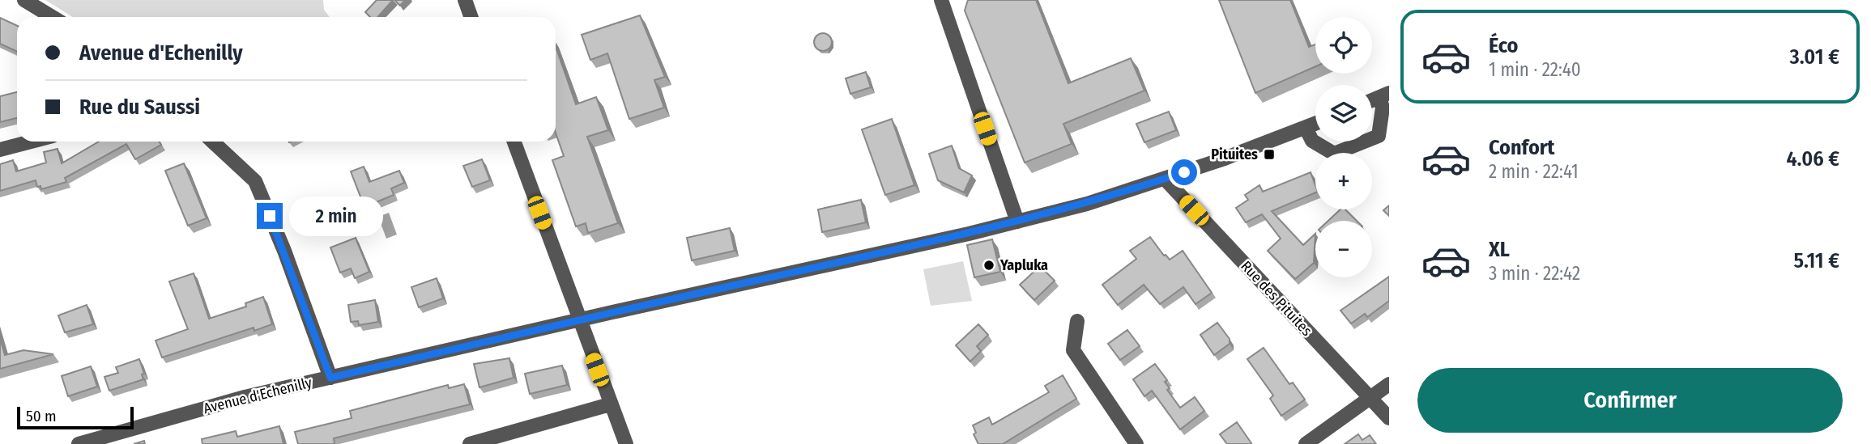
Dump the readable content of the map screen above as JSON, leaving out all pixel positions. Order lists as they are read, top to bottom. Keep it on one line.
{"streets":{"street":["Rue des Pituites","Avenue d'Echenilly"]},"crossings":[["Rue des Pituites","Avenue d'Echenilly"]],"places":{"transit":["Pituites"],"other":["Yapluka"]},"scale_bar":"50 m","page":{"list":[{"name":"Éco","note":"1 min · 22:40","value":"3.01 €"},{"name":"Confort","note":"2 min · 22:41","value":"4.06 €"},{"name":"XL","note":"3 min · 22:42","value":"5.11 €"}],"map_buttons":["+","−"],"banner":["Avenue d'Echenilly","Rue du Saussi"],"bubble":"2 min","buttons":"Confirmer","scale":"50 m"}}
